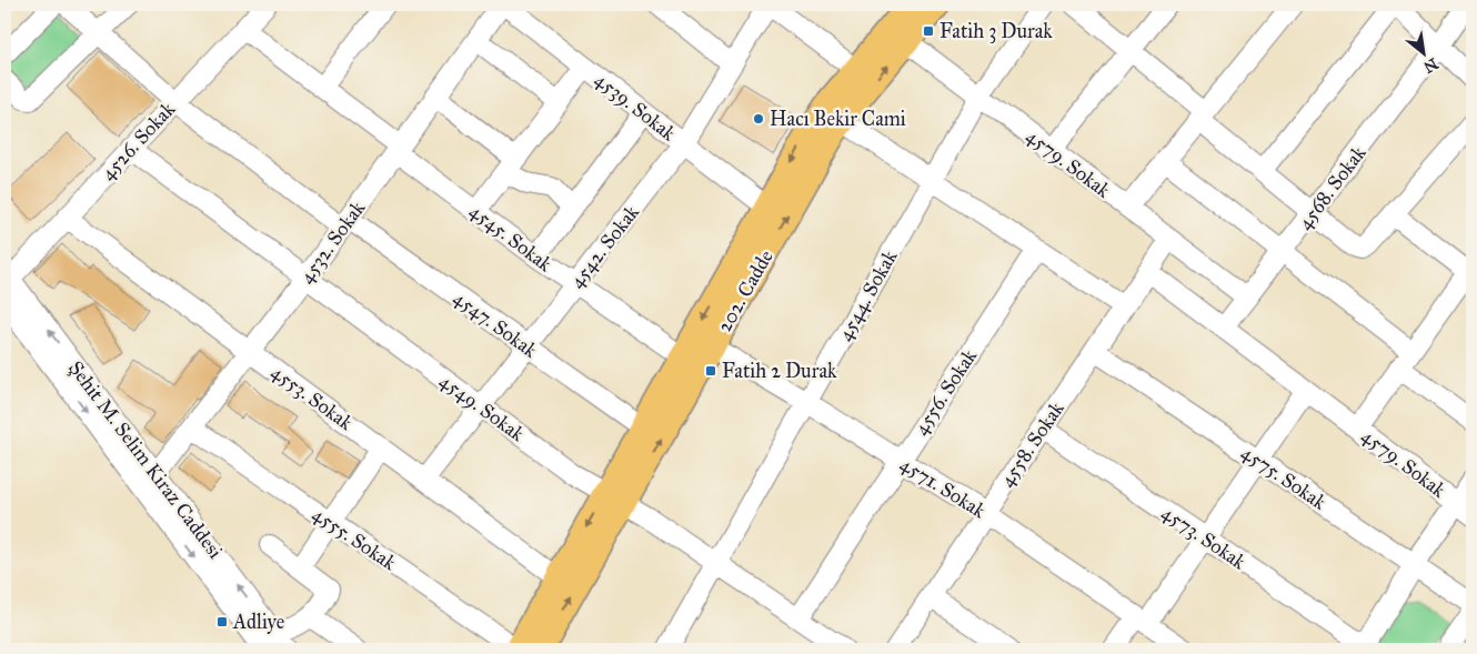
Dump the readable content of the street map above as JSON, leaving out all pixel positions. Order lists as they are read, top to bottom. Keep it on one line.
{"streets":{"main road":["202. Cadde"],"street":["4539. Sokak","4526. Sokak","4579. Sokak","4568. Sokak","4545. Sokak","4532. Sokak","4542. Sokak","4544. Sokak","4547. Sokak","4556. Sokak","4553. Sokak","4549. Sokak","4558. Sokak","Şehit M. Selim Kiraz Caddesi","4575. Sokak","4571. Sokak","4573. Sokak","4555. Sokak"]},"crossings":[["4539. Sokak","4532. Sokak"],["4539. Sokak","4542. Sokak"],["4539. Sokak","202. Cadde"],["4526. Sokak","4545. Sokak"],["4526. Sokak","4547. Sokak"],["4526. Sokak","4553. Sokak"],["4526. Sokak","4549. Sokak"],["4526. Sokak","Şehit M. Selim Kiraz Caddesi"],["4579. Sokak","4568. Sokak"],["4579. Sokak","202. Cadde"],["4579. Sokak","4544. Sokak"],["4579. Sokak","4558. Sokak"],["4545. Sokak","4532. Sokak"],["4545. Sokak","4542. Sokak"],["4545. Sokak","202. Cadde"],["4532. Sokak","4547. Sokak"],["4532. Sokak","4553. Sokak"],["4532. Sokak","4549. Sokak"],["4532. Sokak","Şehit M. Selim Kiraz Caddesi"],["4532. Sokak","4555. Sokak"],["4542. Sokak","4547. Sokak"],["4542. Sokak","4553. Sokak"],["4542. Sokak","4549. Sokak"],["202. Cadde","4547. Sokak"],["202. Cadde","4553. Sokak"],["202. Cadde","4549. Sokak"],["202. Cadde","4571. Sokak"],["202. Cadde","4555. Sokak"],["4544. Sokak","4549. Sokak"],["4544. Sokak","4571. Sokak"],["4556. Sokak","4549. Sokak"],["4556. Sokak","4571. Sokak"],["4558. Sokak","4575. Sokak"],["4558. Sokak","4571. Sokak"],["4558. Sokak","4573. Sokak"]],"places":{"transit":["Fatih 3 Durak","Fatih 2 Durak","Adliye"],"other":["Hacı Bekir Cami"]},"north":"bottom right"}
